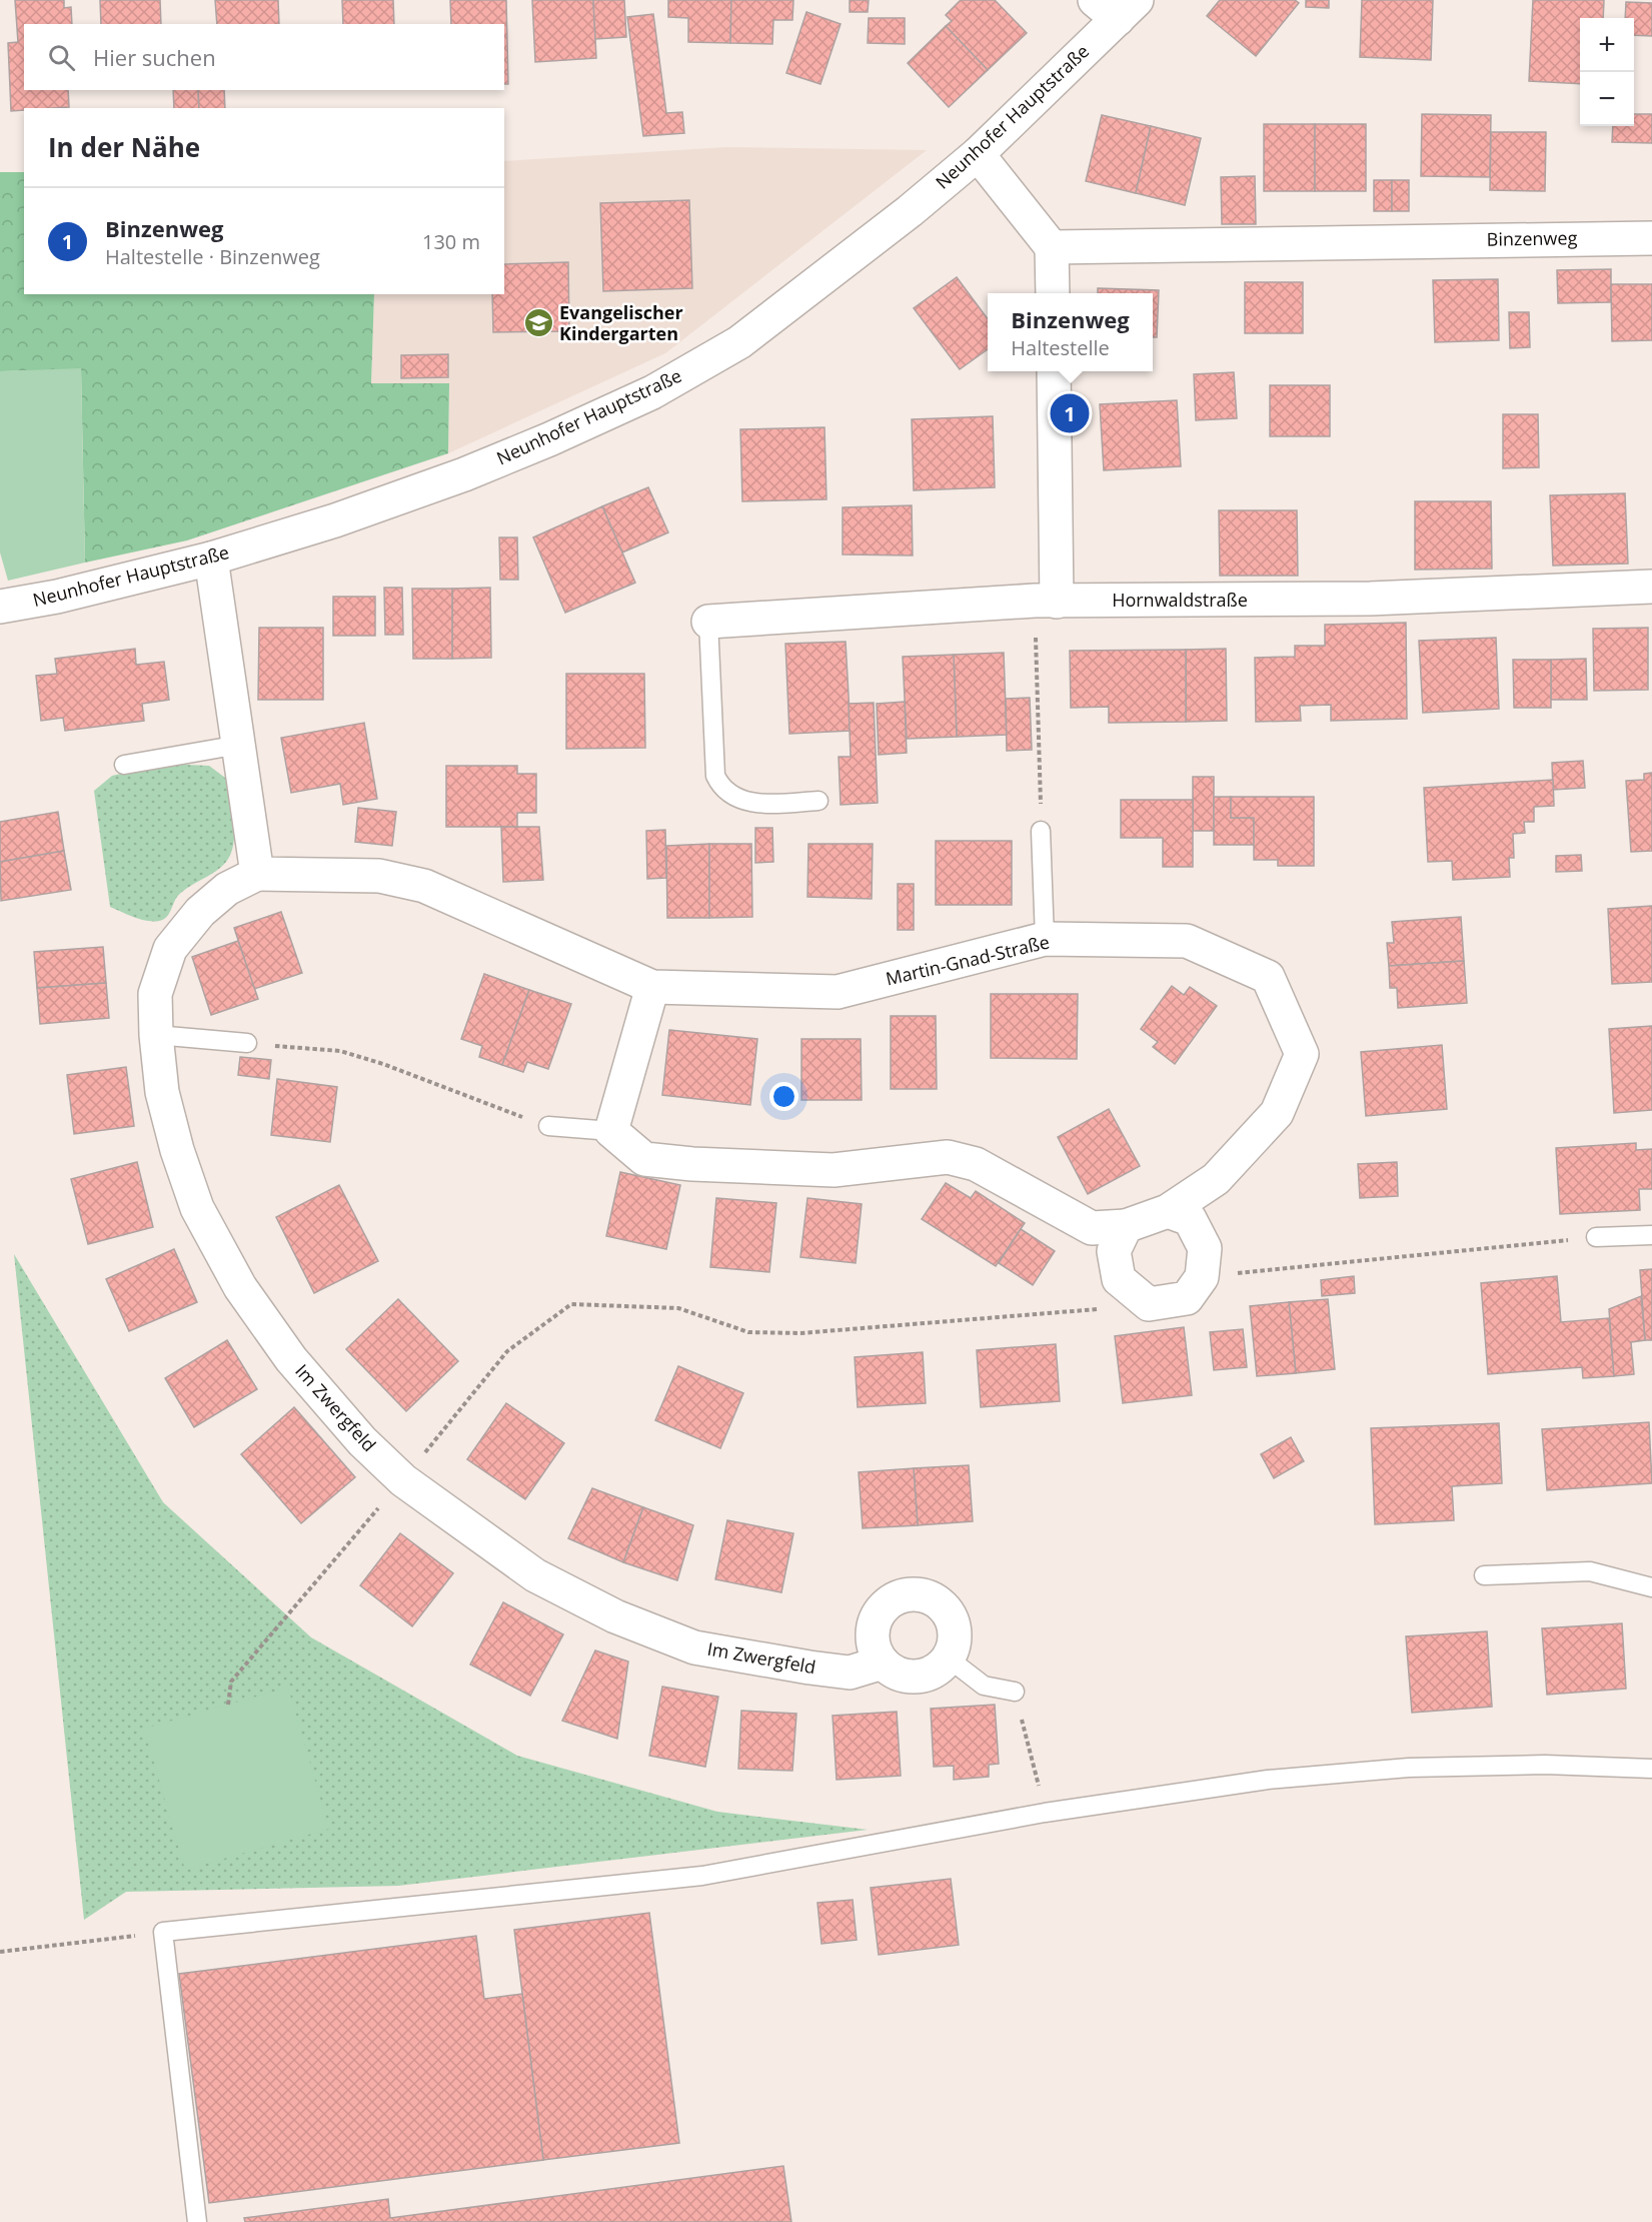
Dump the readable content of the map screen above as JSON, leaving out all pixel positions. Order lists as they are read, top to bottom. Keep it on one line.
{"streets":{"street":["Neunhofer Hauptstraße","Binzenweg","Hornwaldstraße","Martin-Gnad-Straße","Im Zwergfeld"]},"crossings":[["Martin-Gnad-Straße","Im Zwergfeld"]],"places":{"school or university":["Evangelischer Kindergarten"]},"page":{"map_buttons":["+","−"],"search":"Hier suchen","heading":"In der Nähe","list":[{"mark":"1","name":"Binzenweg","note":"Haltestelle · Binzenweg","value":"130 m"}],"popup":["Binzenweg","Haltestelle"],"pins":"1"}}
